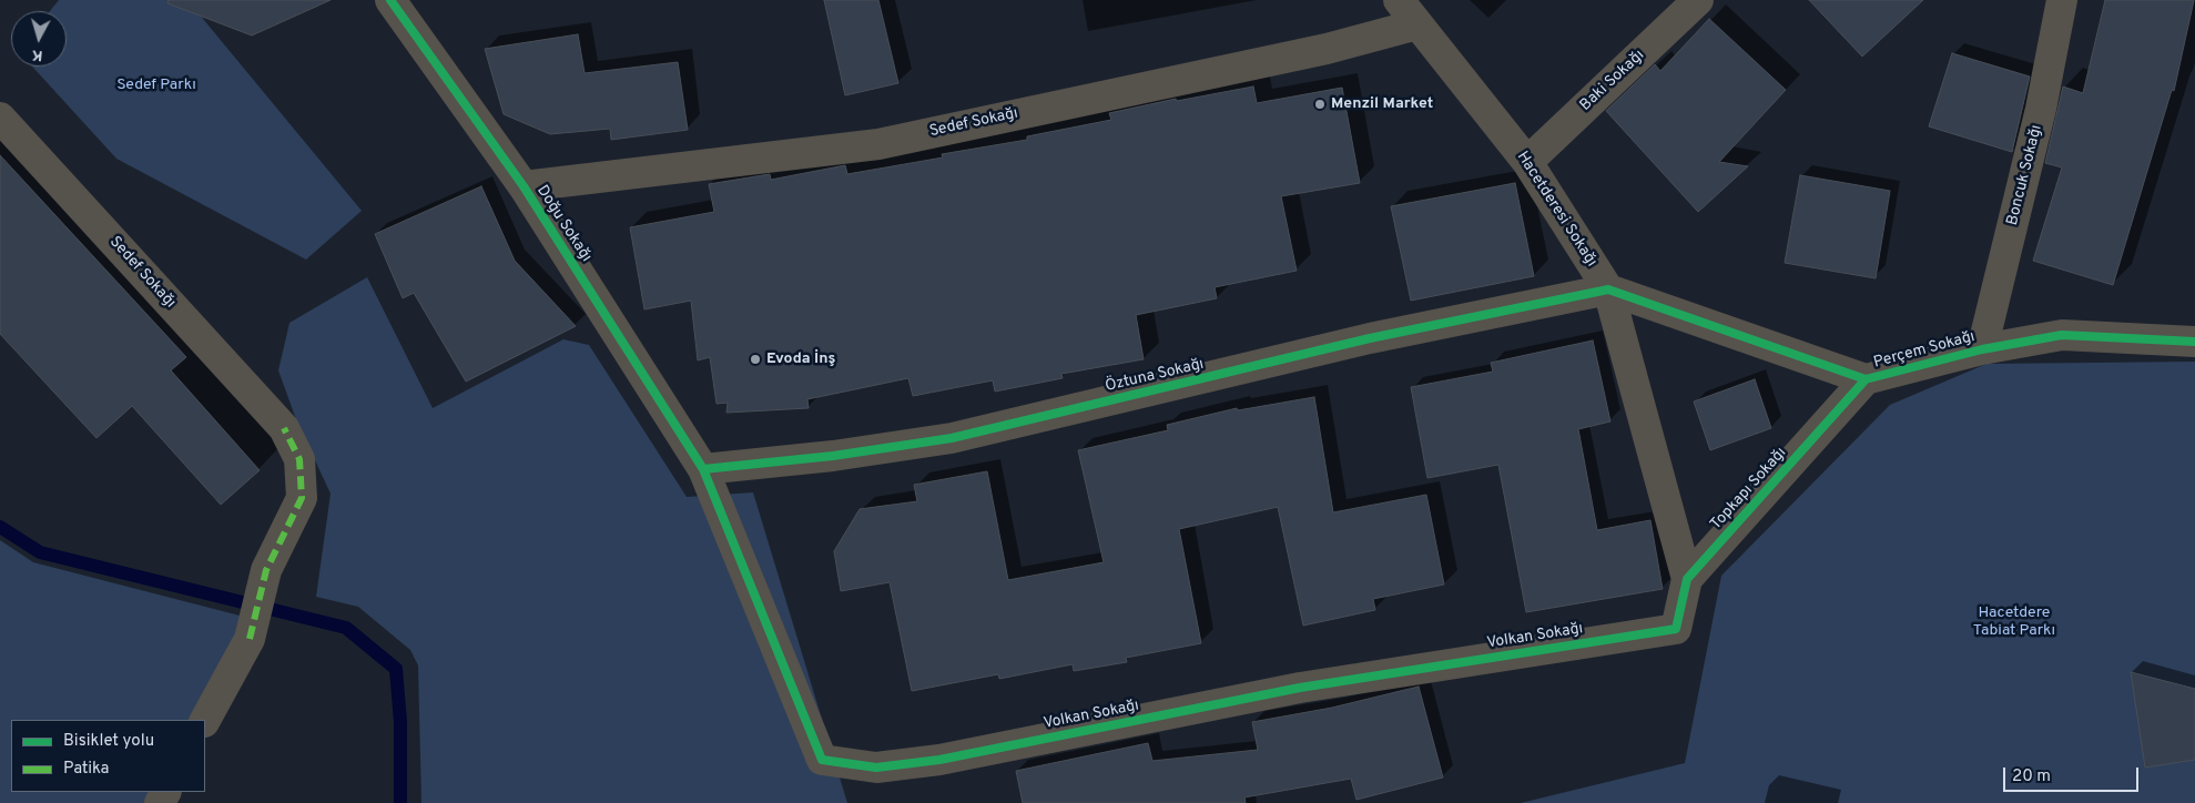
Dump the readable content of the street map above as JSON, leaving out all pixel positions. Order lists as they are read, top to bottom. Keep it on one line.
{"streets":{"street":["Baki Sokağı","Sedef Sokağı","Boncuk Sokağı","Hacetderesi Sokağı","Doğu Sokağı","Perçem Sokağı","Öztuna Sokağı","Topkapı Sokağı","Volkan Sokağı"]},"crossings":[["Baki Sokağı","Hacetderesi Sokağı"],["Sedef Sokağı","Hacetderesi Sokağı"],["Sedef Sokağı","Doğu Sokağı"],["Boncuk Sokağı","Perçem Sokağı"],["Hacetderesi Sokağı","Perçem Sokağı"],["Hacetderesi Sokağı","Öztuna Sokağı"],["Hacetderesi Sokağı","Topkapı Sokağı"],["Doğu Sokağı","Öztuna Sokağı"],["Doğu Sokağı","Volkan Sokağı"],["Perçem Sokağı","Öztuna Sokağı"],["Perçem Sokağı","Topkapı Sokağı"],["Öztuna Sokağı","Volkan Sokağı"],["Topkapı Sokağı","Volkan Sokağı"]],"parks":["Sedef Parkı","Hacetdere Tabiat Parkı"],"places":["Menzil Market","Evoda İnş"],"legend":["Bisiklet yolu","Patika"],"scale_bar":"20 m","north":"bottom"}
